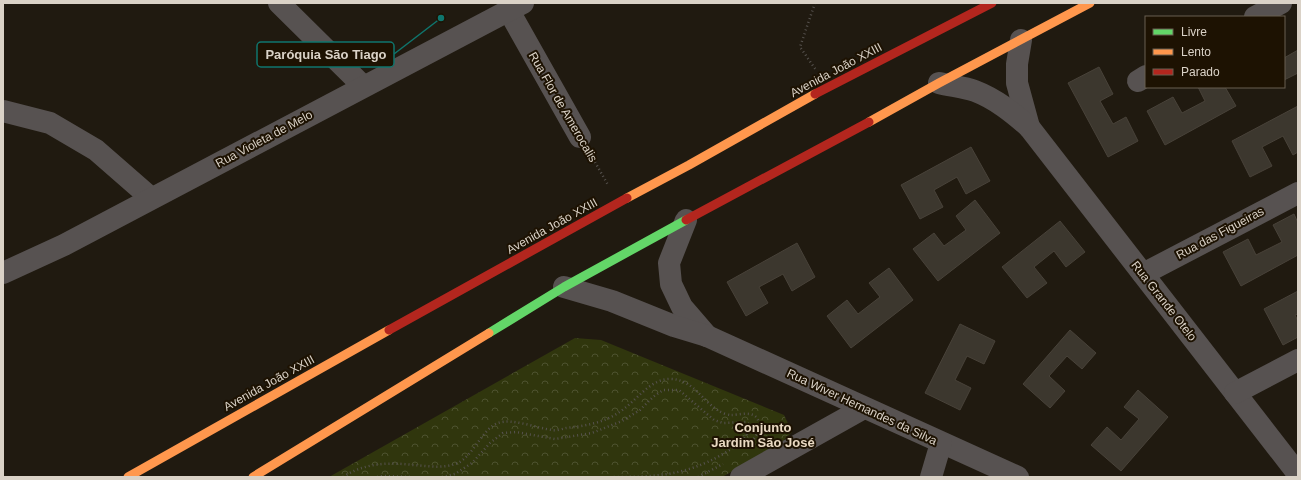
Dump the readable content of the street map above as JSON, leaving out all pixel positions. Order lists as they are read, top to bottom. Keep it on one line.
{"streets":{"main road":["Avenida João XXIII"],"street":["Rua Flor de Amerocalis","Rua Violeta de Melo","Rua das Figueiras","Rua Grande Otelo","Rua Wiver Hernandes da Silva"]},"crossings":[["Avenida João XXIII","Rua Flor de Amerocalis"],["Rua Flor de Amerocalis","Rua Violeta de Melo"],["Rua das Figueiras","Rua Grande Otelo"]],"districts":["Conjunto Jardim São José"],"places":["Paróquia São Tiago"],"legend":["Livre","Lento","Parado"]}
